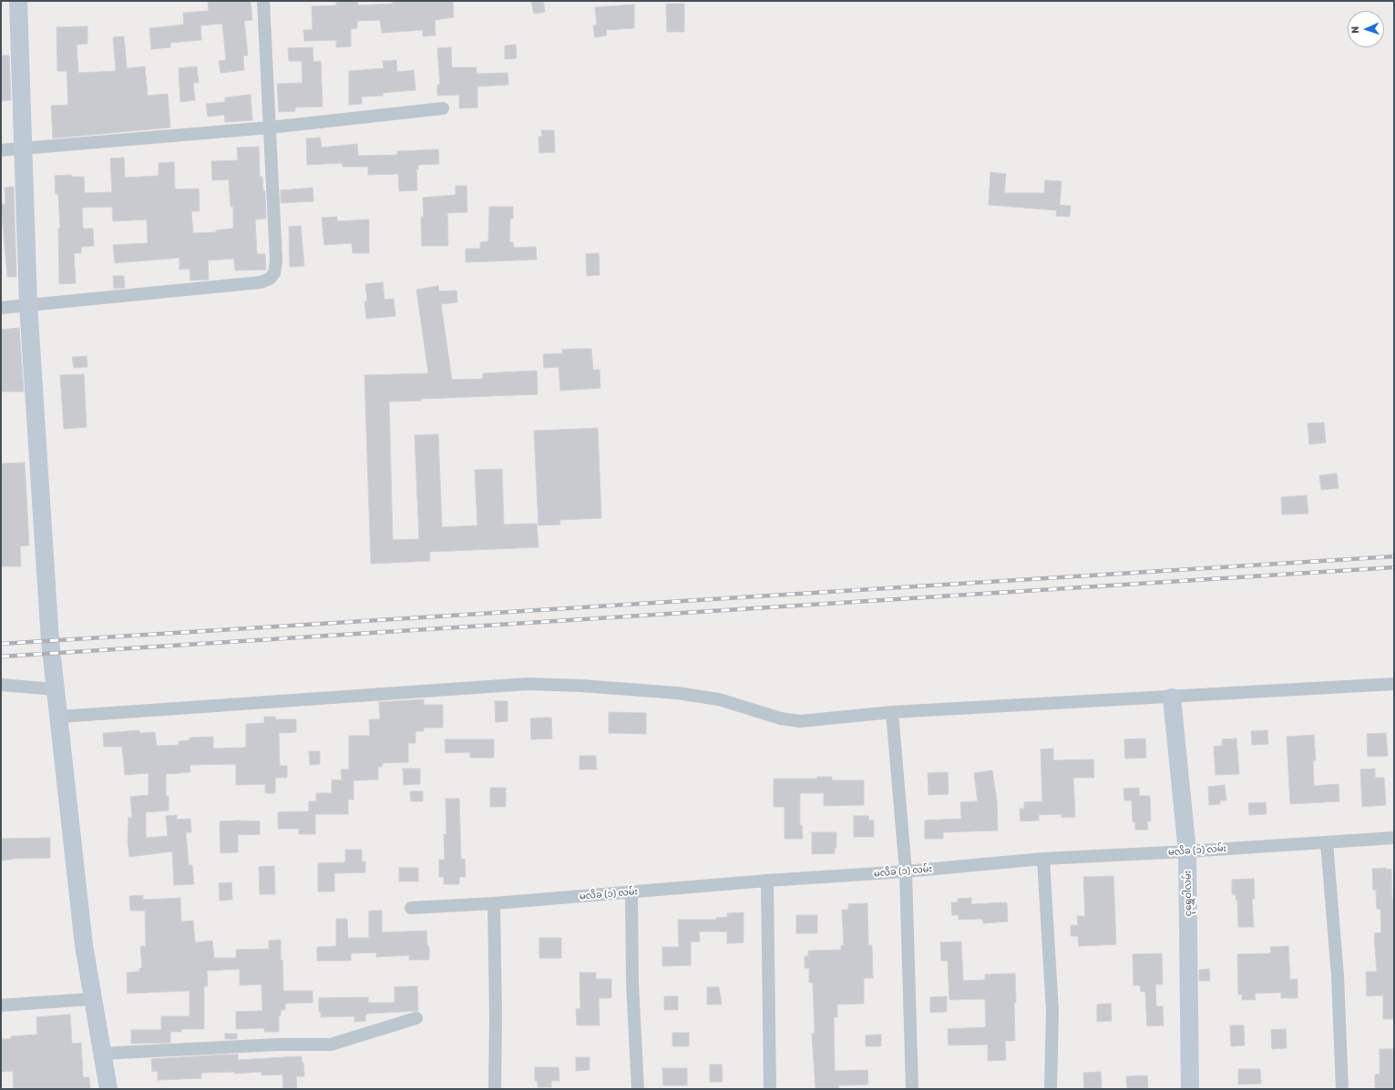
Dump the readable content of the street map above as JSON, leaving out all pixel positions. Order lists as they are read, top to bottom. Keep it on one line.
{"streets":{"street":["မလိခ (၁) လမ်း","ငုရွှေဝါလမ်း"]},"crossings":[["မလိခ (၁) လမ်း","ငုရွှေဝါလမ်း"]],"north":"left"}
